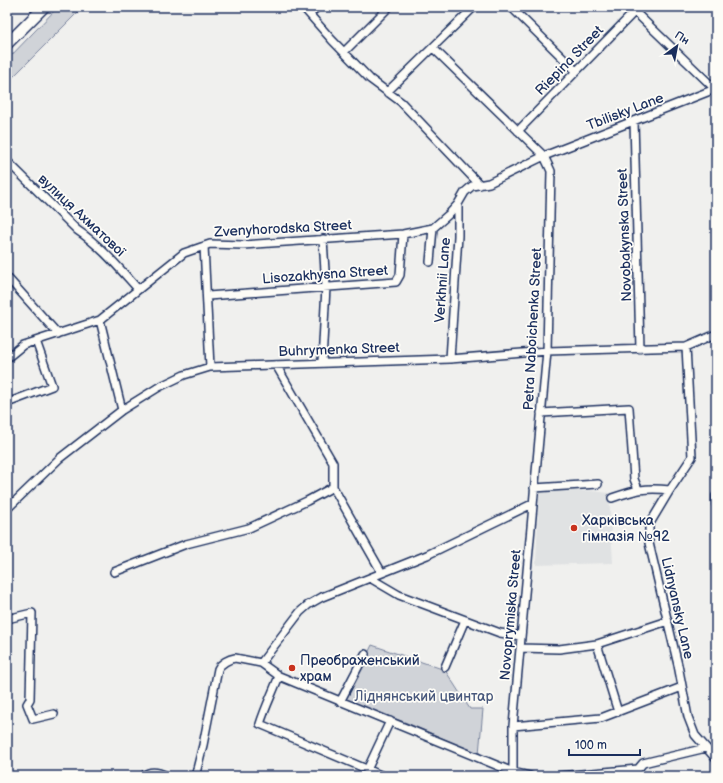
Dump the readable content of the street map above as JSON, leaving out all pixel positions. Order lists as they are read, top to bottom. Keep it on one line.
{"streets":{"street":["Riepina Street","Tbilisky Lane","вулиця Ахматової","Zvenyhorodska Street","Novobakynska Street","Lisozakhysna Street","Verkhnii Lane","Petra Naboichenka Street","Buhrymenka Street","Lidnyansky Lane","Novoprymiska Street"]},"crossings":[["Riepina Street","Petra Naboichenka Street"],["Tbilisky Lane","Zvenyhorodska Street"],["Tbilisky Lane","Novobakynska Street"],["Tbilisky Lane","Petra Naboichenka Street"],["вулиця Ахматової","Zvenyhorodska Street"],["Zvenyhorodska Street","Lisozakhysna Street"],["Zvenyhorodska Street","Verkhnii Lane"],["Zvenyhorodska Street","Petra Naboichenka Street"],["Novobakynska Street","Buhrymenka Street"],["Verkhnii Lane","Buhrymenka Street"],["Petra Naboichenka Street","Buhrymenka Street"],["Petra Naboichenka Street","Novoprymiska Street"],["Buhrymenka Street","Lidnyansky Lane"]],"parks":["Ліднянський цвинтар"],"places":["Харківська гімназія №92","Преображенський храм"],"scale_bar":"100 m","north":"top right"}
